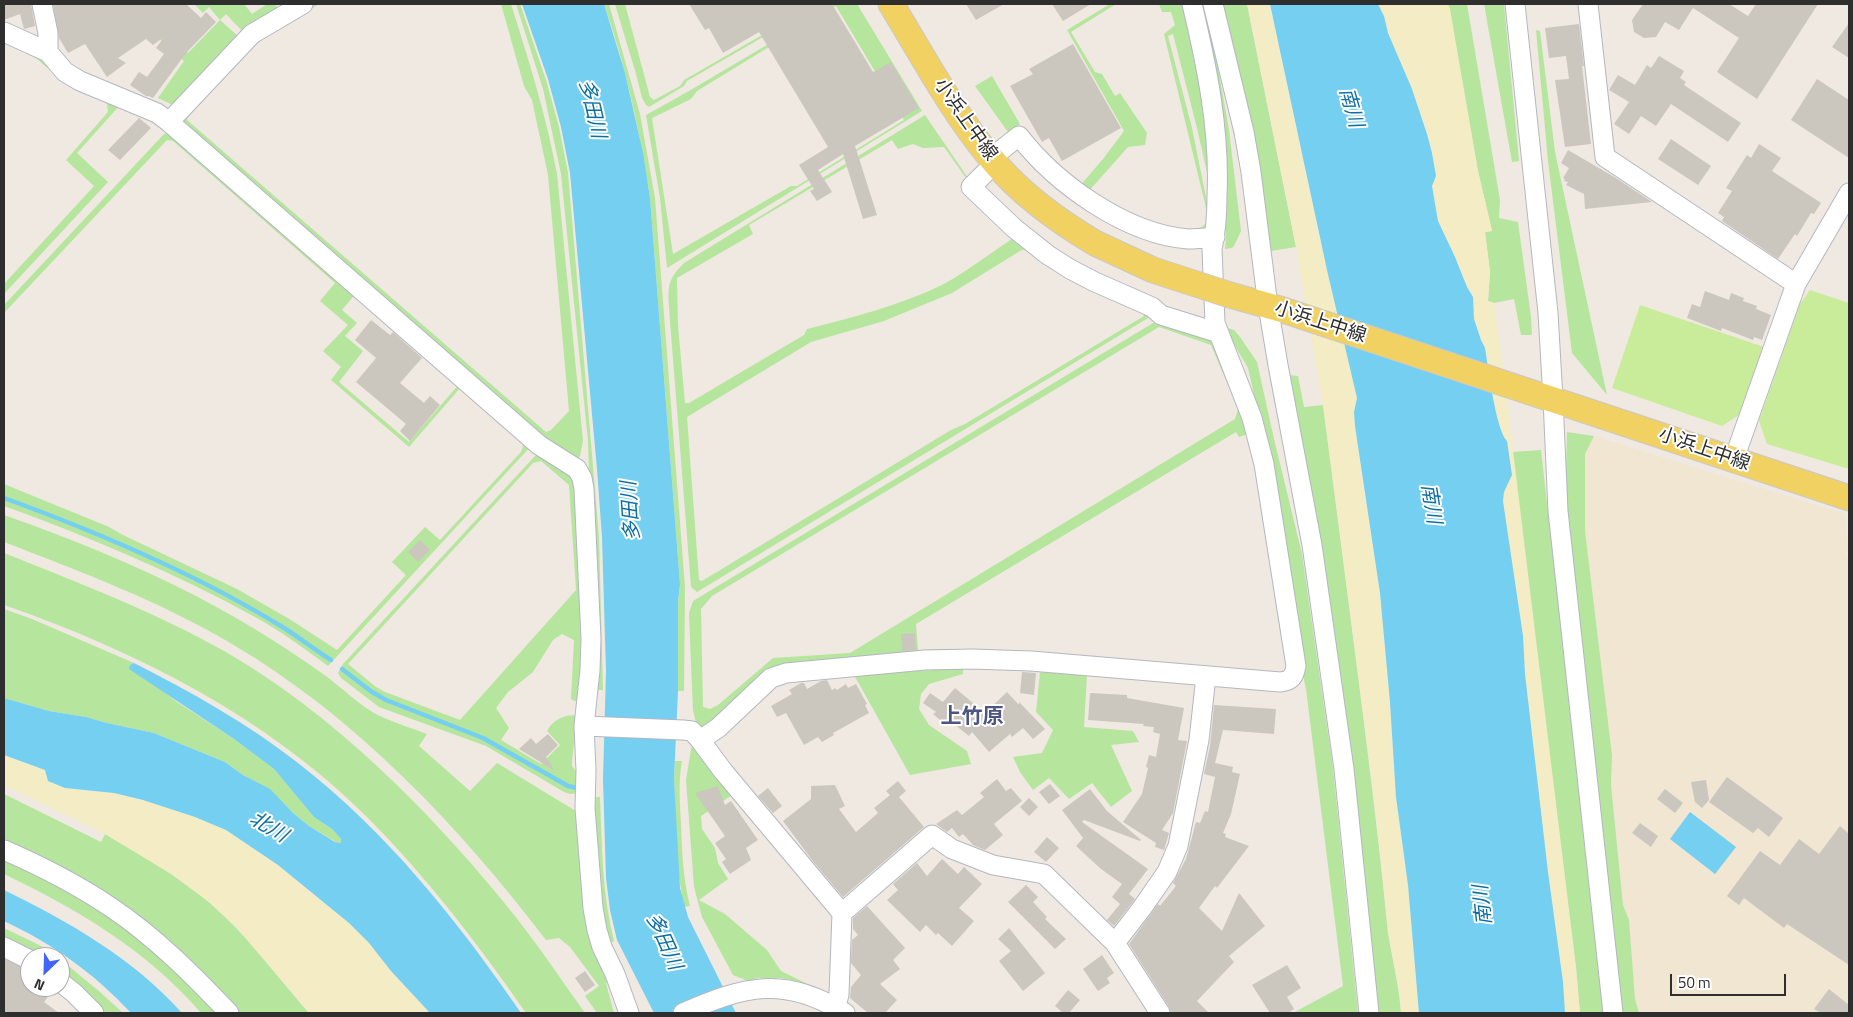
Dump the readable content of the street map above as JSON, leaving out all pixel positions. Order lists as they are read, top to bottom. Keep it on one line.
{"streets":{"main road":["小浜上中線"]},"districts":["上竹原"],"water":["南川","多田川","北川"],"scale_bar":"50 m","north":"bottom left"}
